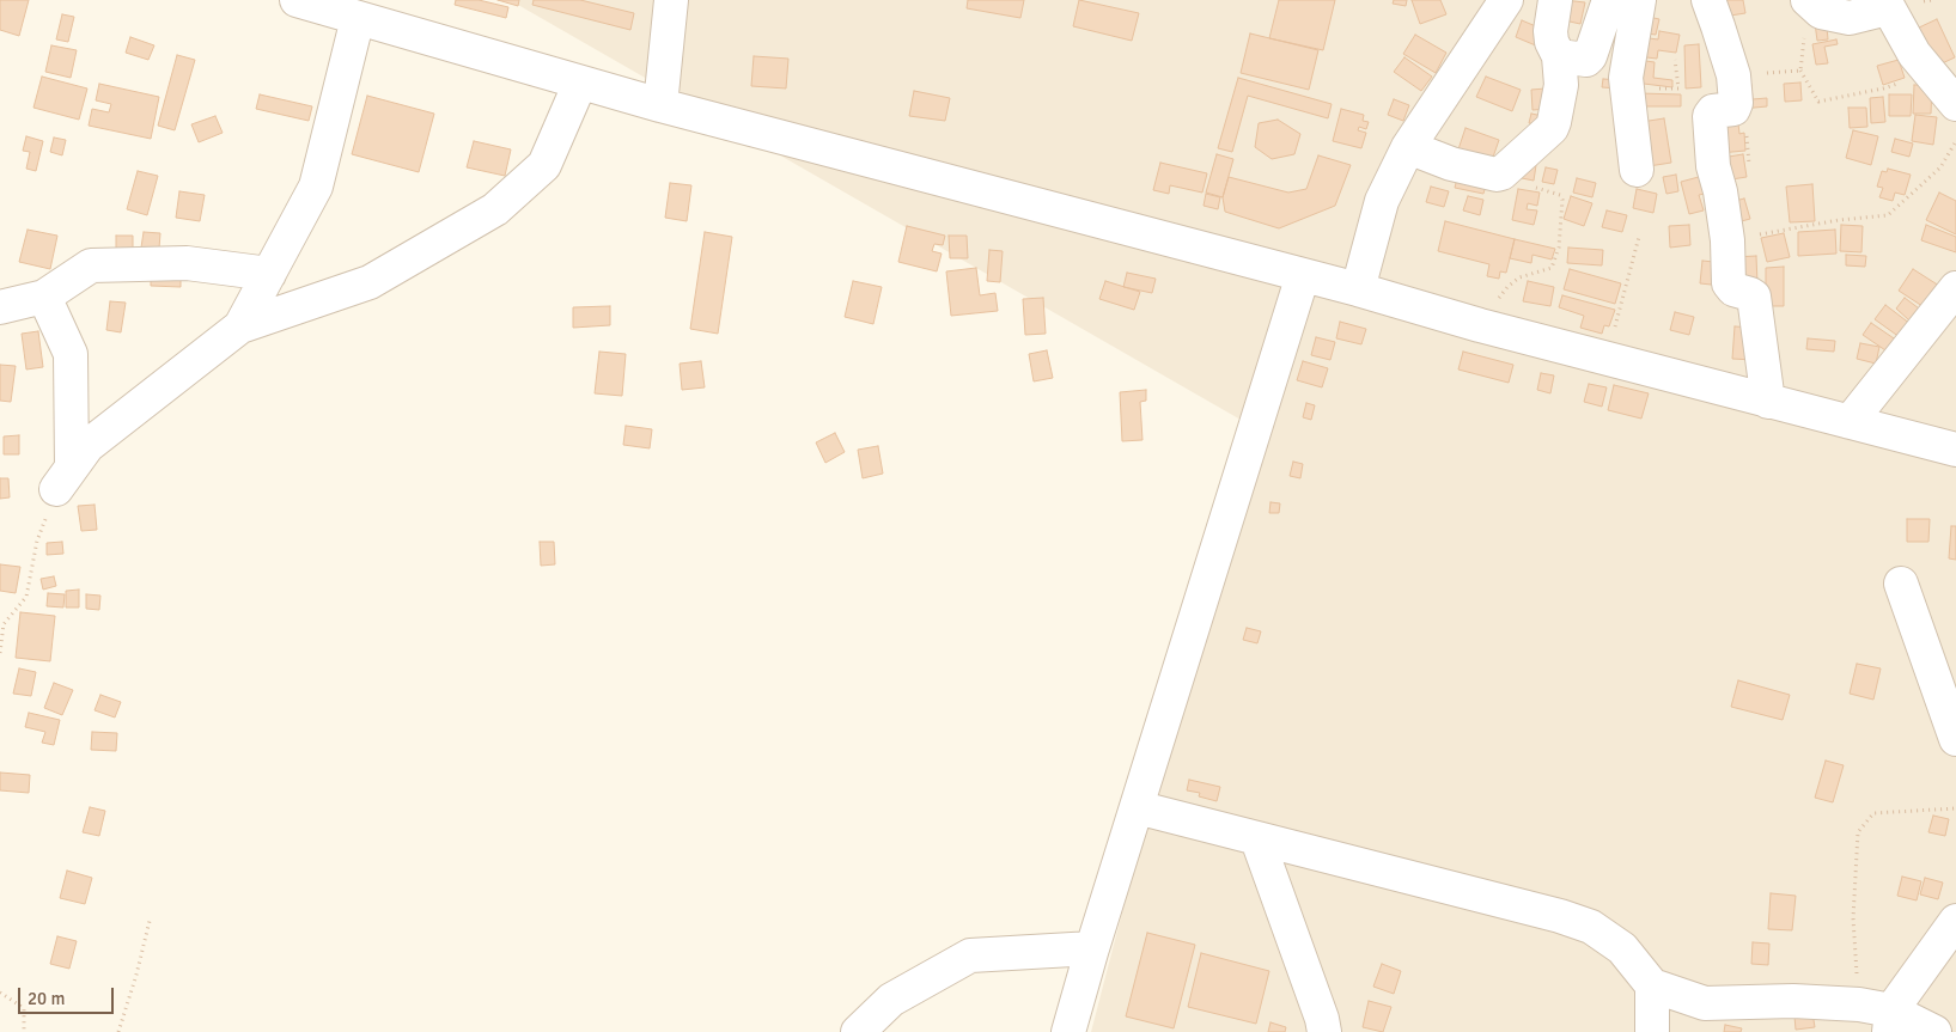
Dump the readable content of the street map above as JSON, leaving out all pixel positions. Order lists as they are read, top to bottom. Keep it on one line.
{"scale_bar":"20 m"}
